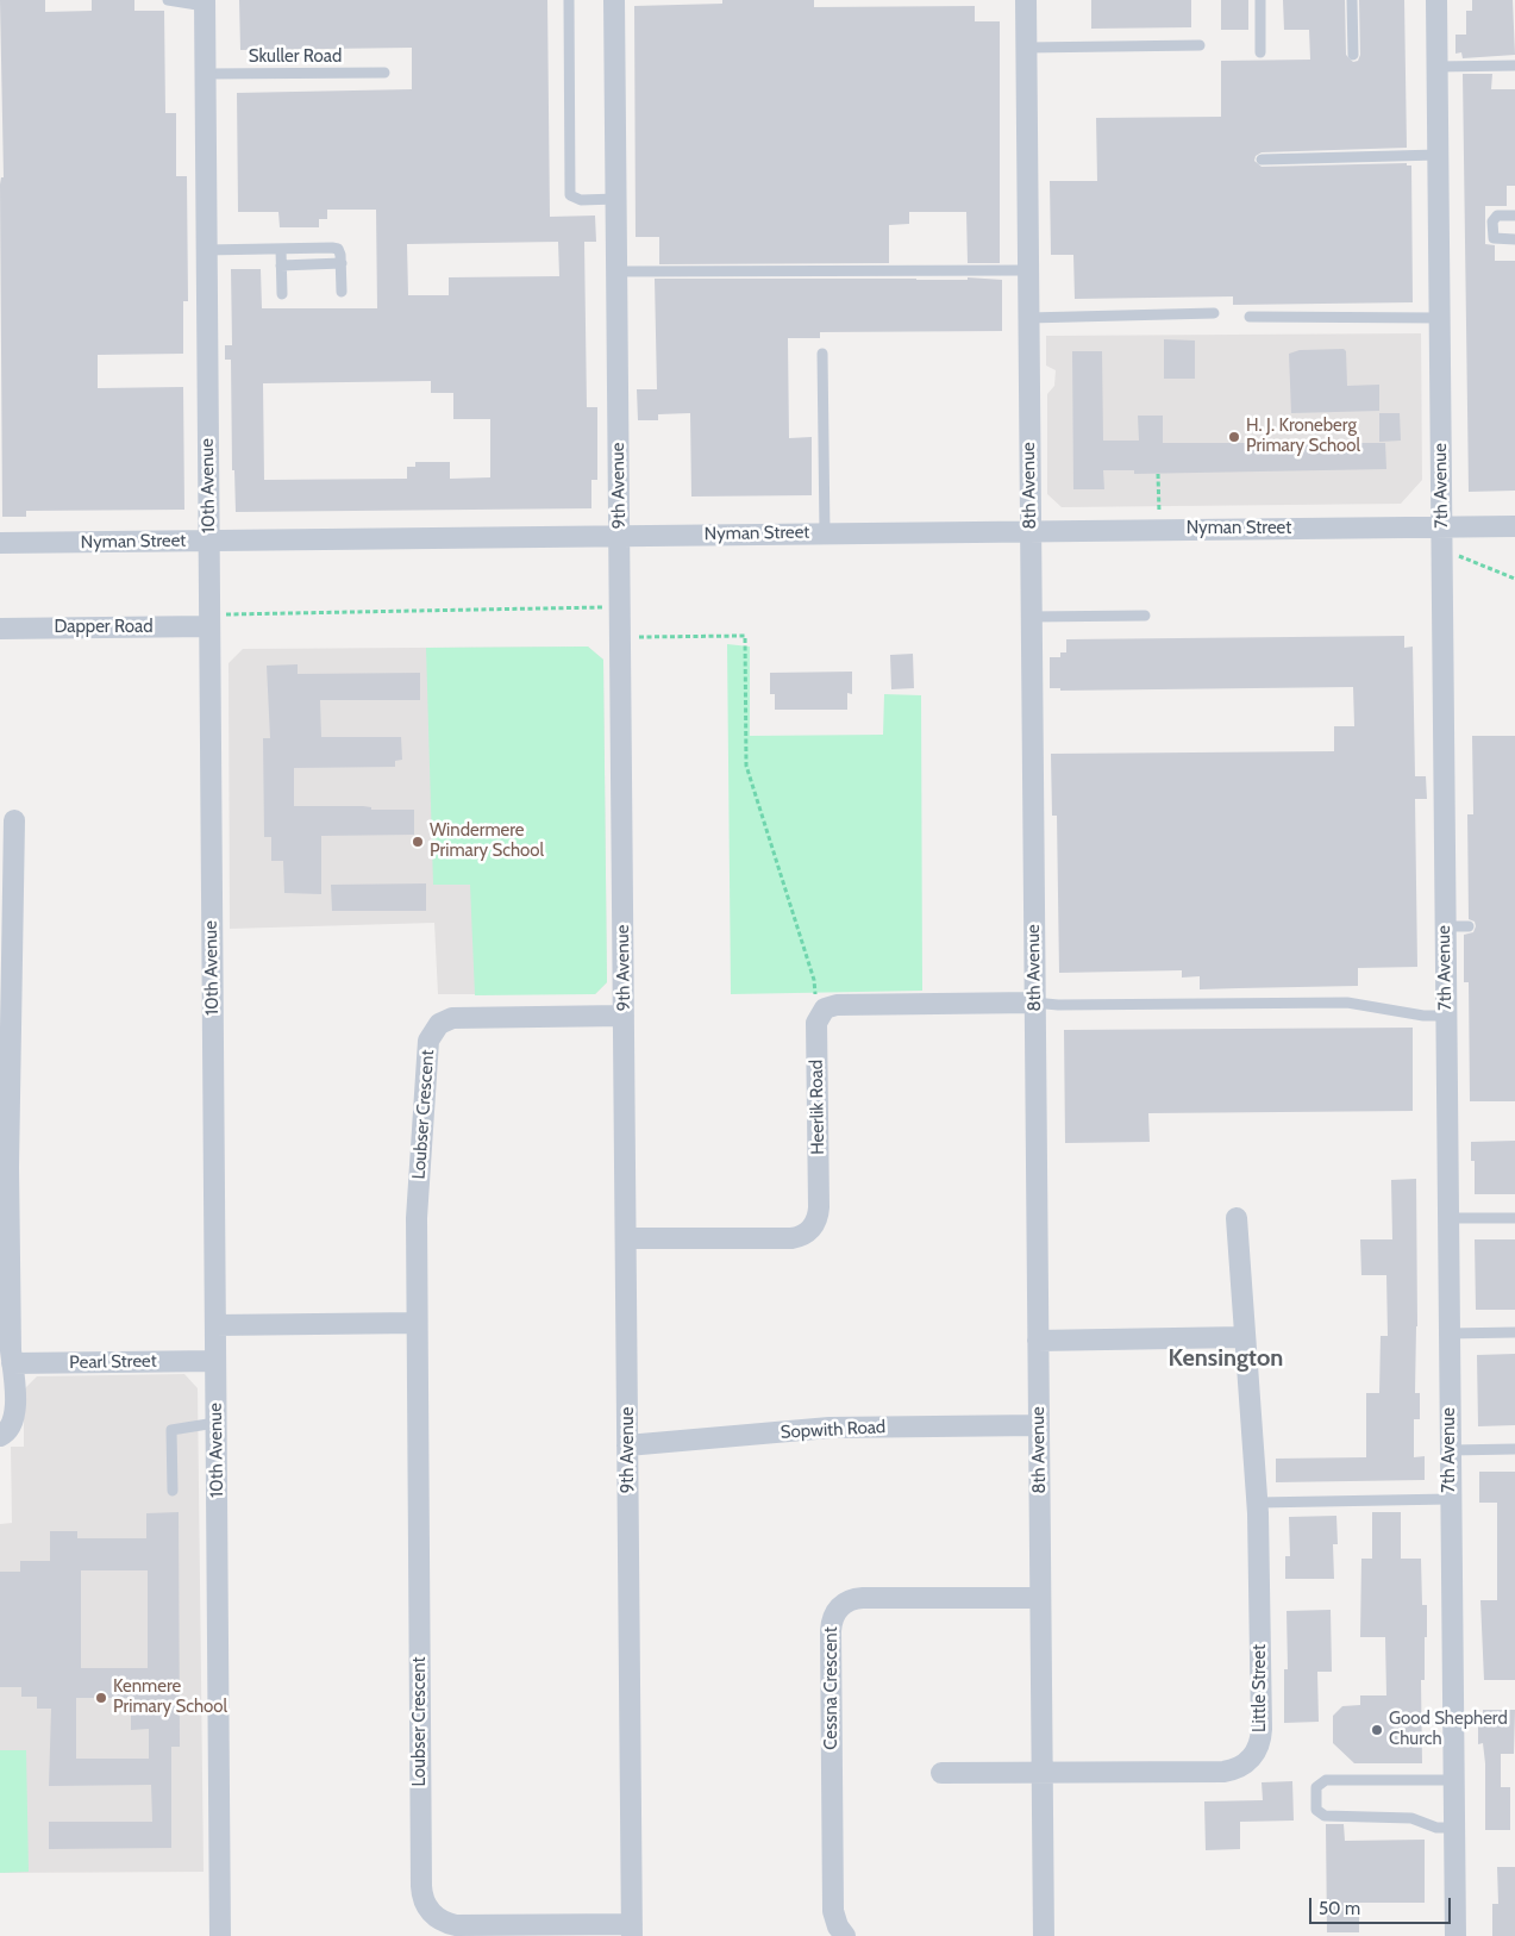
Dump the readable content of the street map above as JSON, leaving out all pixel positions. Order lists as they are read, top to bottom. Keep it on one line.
{"streets":{"street":["10th Avenue","9th Avenue","8th Avenue","7th Avenue","Nyman Street","Dapper Road","Heerlik Road","Loubser Crescent","Pearl Street","Sopwith Road","Cessna Crescent","Little Street"],"lane":["Skuller Road"]},"crossings":[["Skuller Road","10th Avenue"],["10th Avenue","Nyman Street"],["10th Avenue","Dapper Road"],["10th Avenue","Pearl Street"],["9th Avenue","Nyman Street"],["9th Avenue","Heerlik Road"],["9th Avenue","Loubser Crescent"],["9th Avenue","Sopwith Road"],["8th Avenue","Nyman Street"],["8th Avenue","Sopwith Road"],["8th Avenue","Cessna Crescent"],["8th Avenue","Little Street"],["7th Avenue","Nyman Street"]],"districts":["Kensington"],"places":["H. J. Kroneberg Primary School","Windermere Primary School","Kenmere Primary School","Good Shepherd Church"],"scale_bar":"50 m"}
